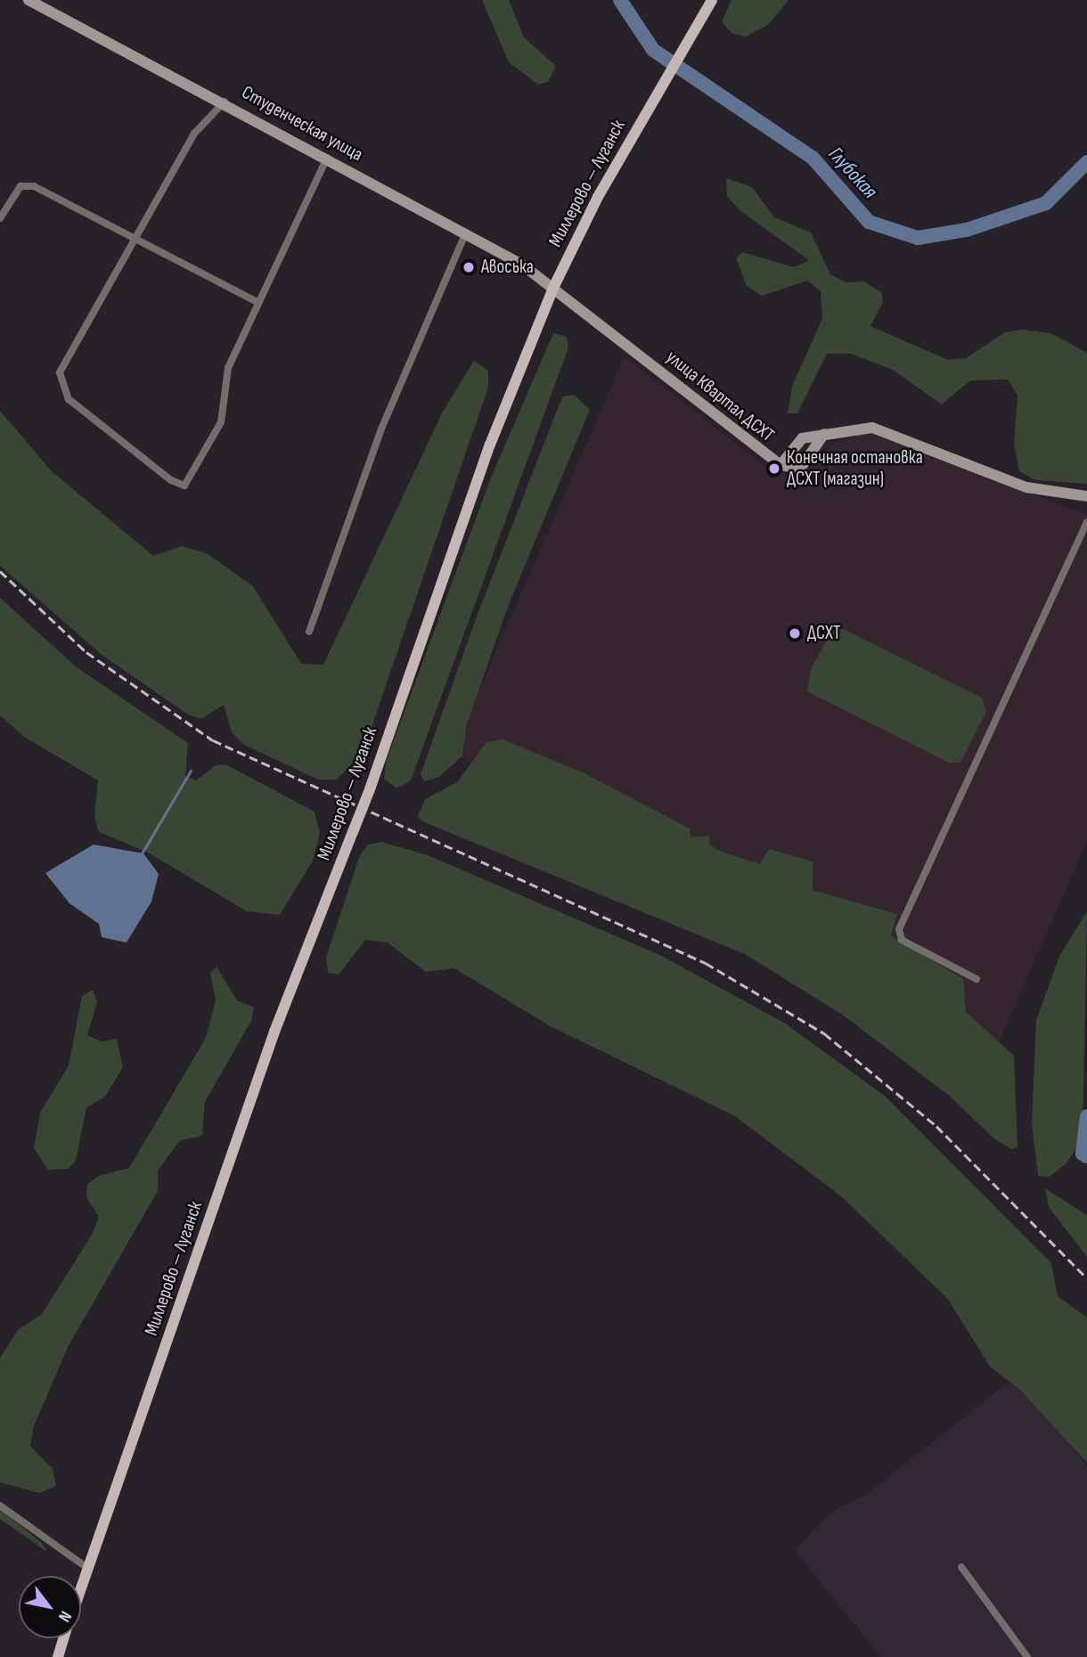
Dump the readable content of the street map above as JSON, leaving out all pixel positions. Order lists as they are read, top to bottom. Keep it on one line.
{"streets":{"main road":["Миллерово — Луганск"],"street":["Студенческая улица","улица Квартал ДСХТ"]},"crossings":[["Студенческая улица","Миллерово — Луганск"],["Студенческая улица","улица Квартал ДСХТ"],["Миллерово — Луганск","улица Квартал ДСХТ"]],"water":["Глубокая"],"places":["Авоська","Конечная остановка ДСХТ (магазин)","ДСХТ"],"north":"bottom right"}
